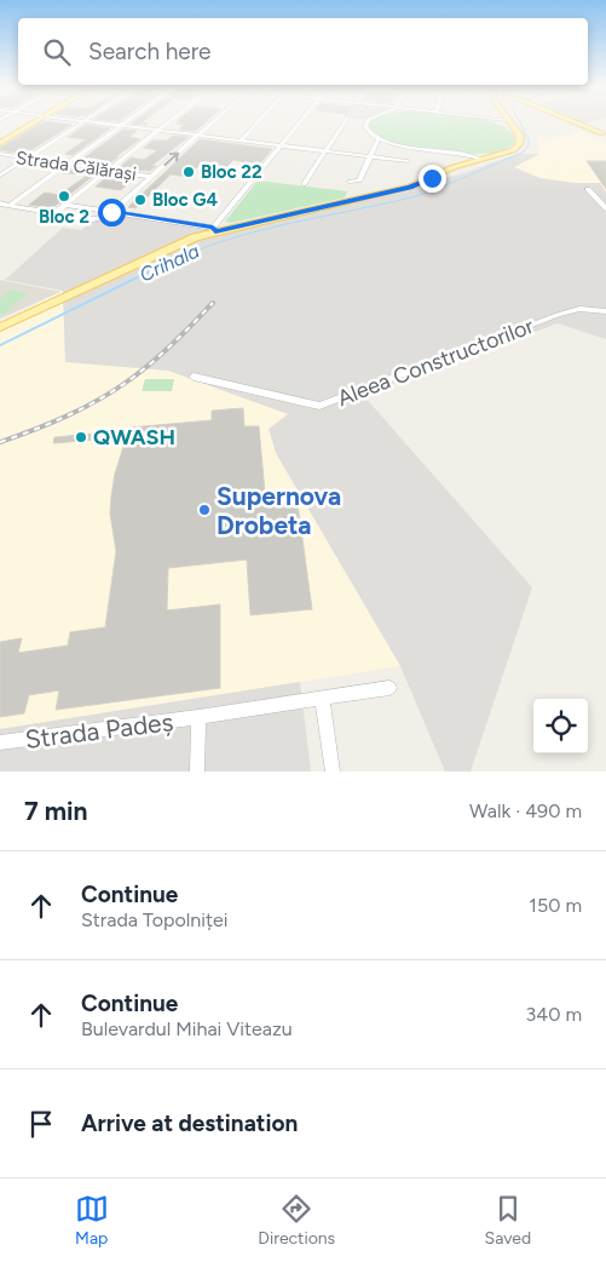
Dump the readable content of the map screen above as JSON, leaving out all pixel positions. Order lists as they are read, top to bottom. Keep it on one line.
{"streets":{"street":["Strada Călărași","Aleea Constructorilor","Strada Padeș"]},"water":["Crihala"],"places":["Bloc 22","Bloc 2","Bloc G4","QWASH","Supernova Drobeta"],"page":{"search":"Search here","heading":["7 min","Walk · 490 m"],"list":[["Continue","Strada Topolniței","150 m"],["Continue","Bulevardul Mihai Viteazu","340 m"],"Arrive at destination"],"nav":["Map","Directions","Saved"]}}
